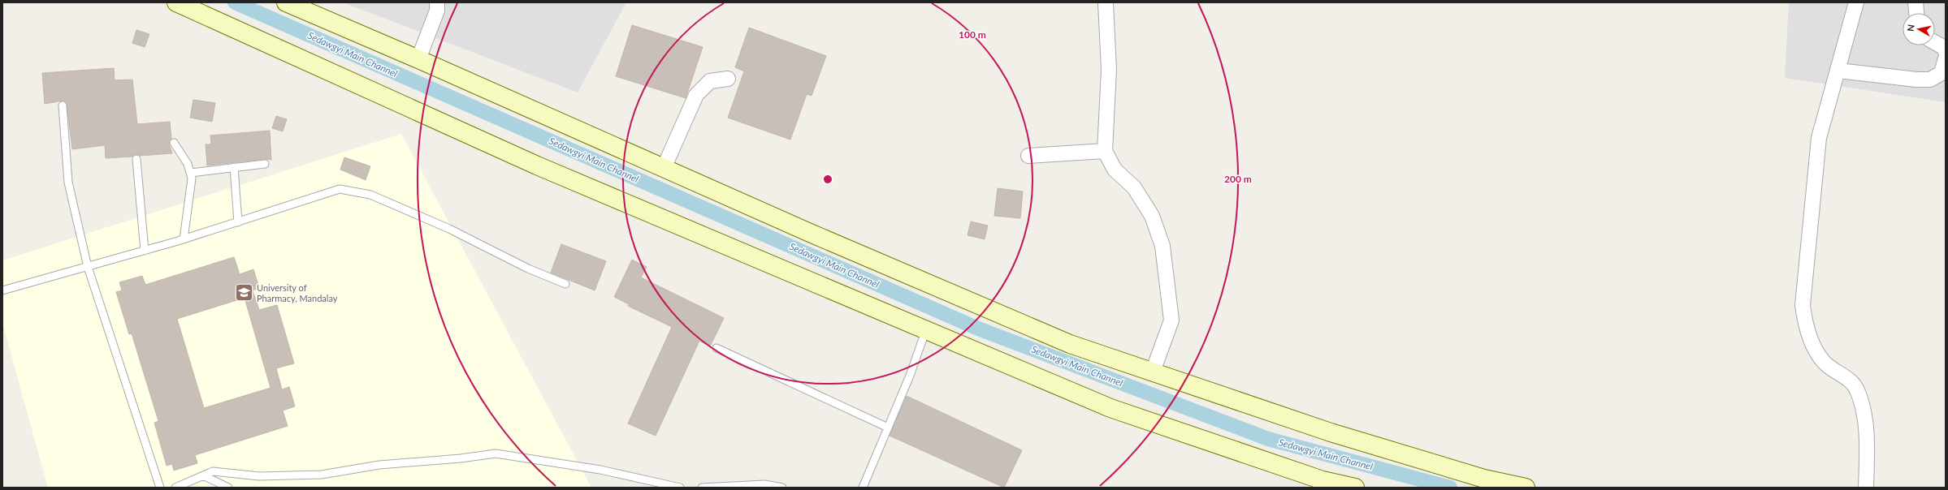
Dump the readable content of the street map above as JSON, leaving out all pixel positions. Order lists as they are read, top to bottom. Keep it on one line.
{"water":["Sedawgyi Main Channel"],"places":{"school or university":["University of Pharmacy, Mandalay"]},"north":"left","rings":["100 m","200 m"]}
